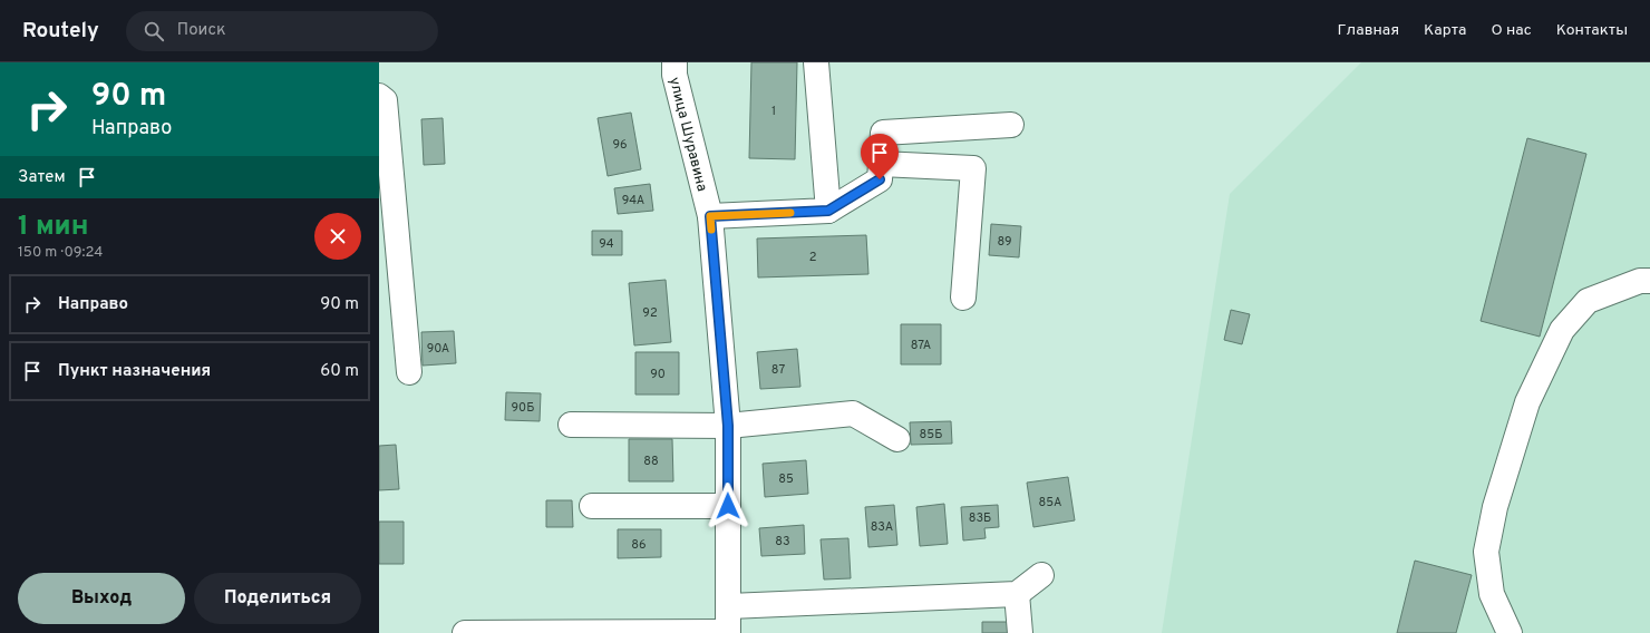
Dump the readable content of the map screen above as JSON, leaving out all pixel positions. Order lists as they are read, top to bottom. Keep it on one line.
{"streets":{"street":["улица Шуравина"]},"house_numbers":["1","96","94А","89","94","2","92","87А","90А","87","90","90Б","85Б","88","85","85А","83Б","83А","83","86"],"page":{"header":"Routely","search":"Поиск","nav":["Главная","Карта","О нас","Контакты"],"turn":["90 m","Направо"],"then":"Затем","heading":["1 мин","150 m · 09:24"],"list":[{"name":"Направо","value":"90 m"},{"name":"Пункт назначения","value":"60 m"}],"buttons":["Выход","Поделиться"]}}
